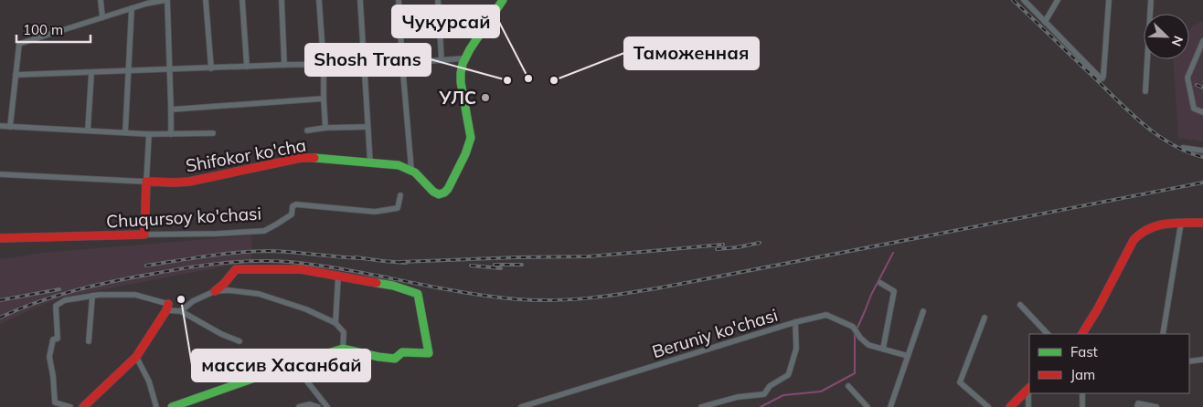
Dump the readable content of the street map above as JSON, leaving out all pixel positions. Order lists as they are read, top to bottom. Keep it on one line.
{"streets":{"street":["Shifokor ko'cha","Chuqursoy ko'chasi","Beruniy ko'chasi"]},"places":["Чуқурсай","Shosh Trans","Таможенная","УЛС","массив Хасанбай"],"legend":["Fast","Jam"],"scale_bar":"100 m","north":"bottom right"}
